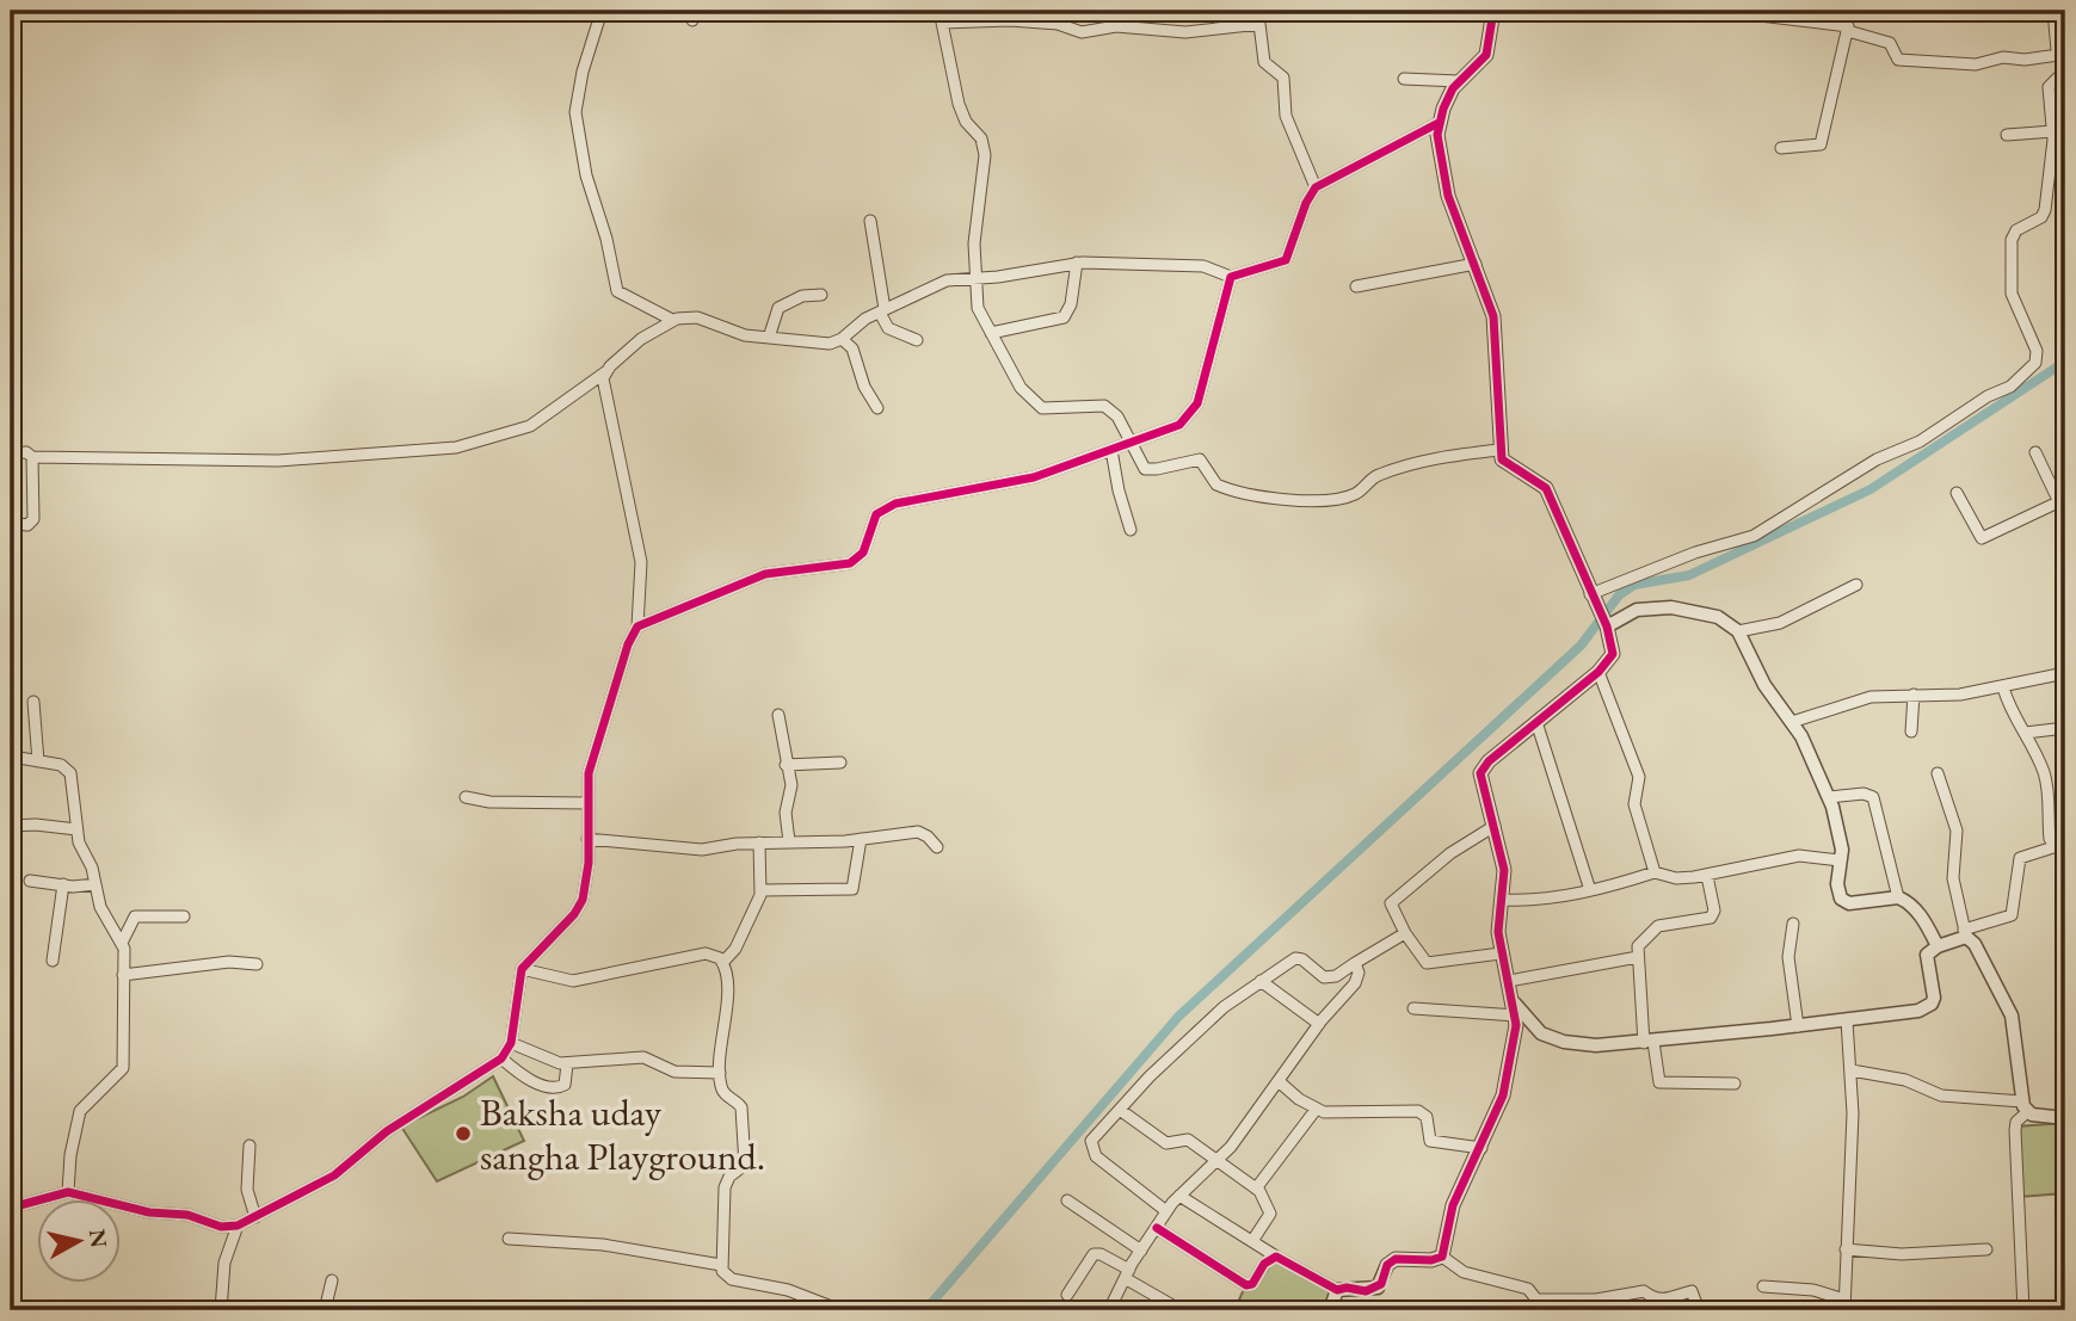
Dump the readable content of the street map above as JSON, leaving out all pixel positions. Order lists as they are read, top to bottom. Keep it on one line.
{"places":["Baksha uday sangha Playground."],"north":"right"}
